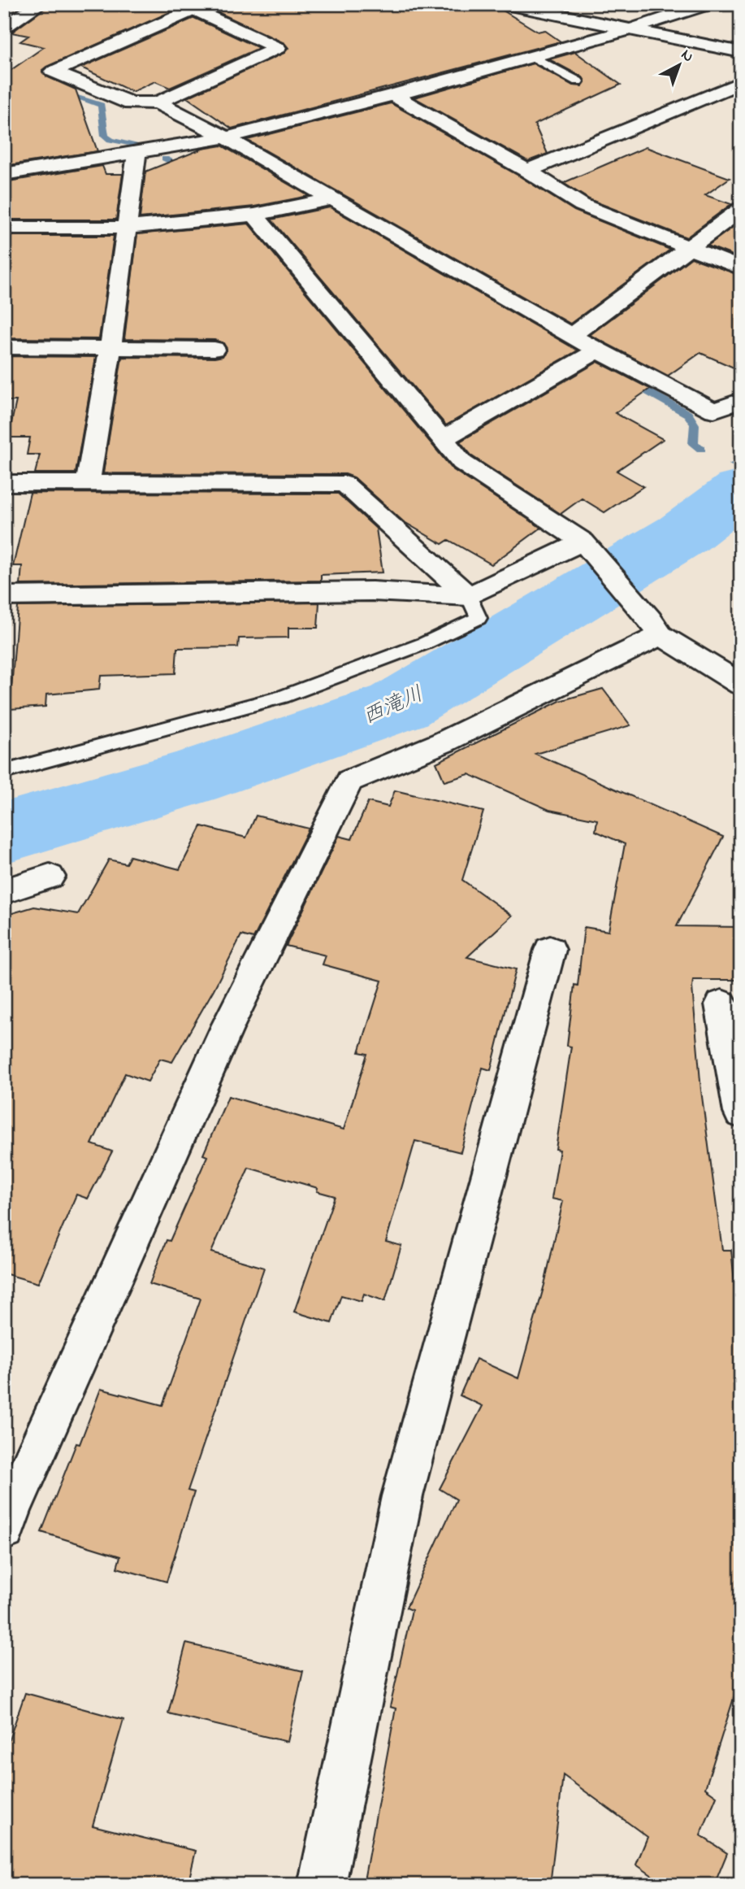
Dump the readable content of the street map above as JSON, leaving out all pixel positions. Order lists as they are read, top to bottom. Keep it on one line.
{"water":["西滝川"],"north":"top right"}
